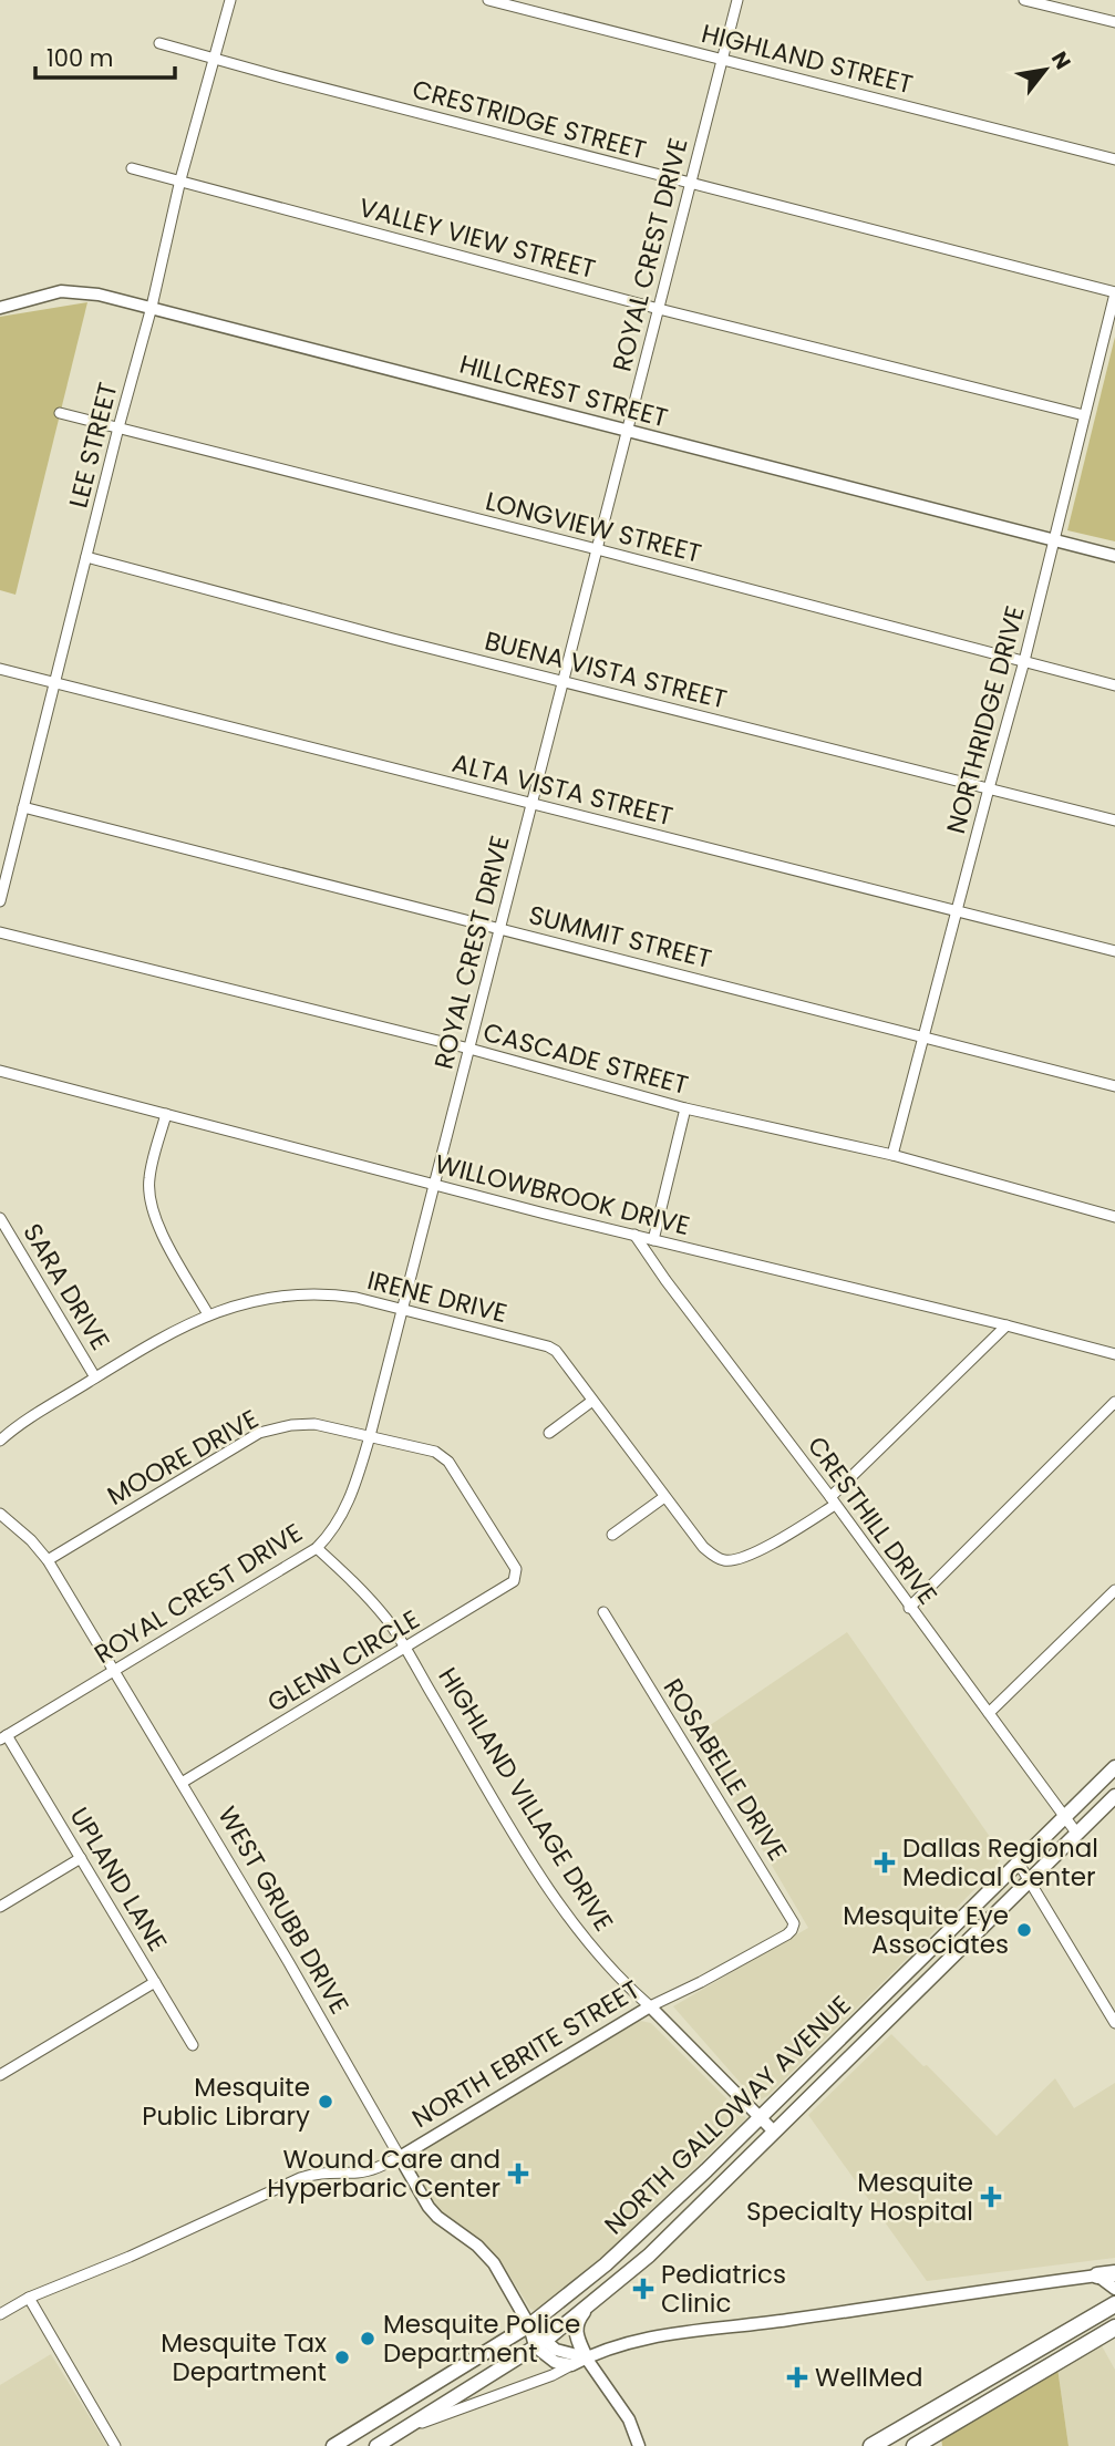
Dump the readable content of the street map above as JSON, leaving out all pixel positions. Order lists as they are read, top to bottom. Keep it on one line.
{"streets":{"main road":["NORTH GALLOWAY AVENUE"],"street":["HIGHLAND STREET","CRESTRIDGE STREET","VALLEY VIEW STREET","ROYAL CREST DRIVE","HILLCREST STREET","LEE STREET","LONGVIEW STREET","BUENA VISTA STREET","NORTHRIDGE DRIVE","ALTA VISTA STREET","SUMMIT STREET","CASCADE STREET","WILLOWBROOK DRIVE","SARA DRIVE","IRENE DRIVE","MOORE DRIVE","CRESTHILL DRIVE","GLENN CIRCLE","ROSABELLE DRIVE","HIGHLAND VILLAGE DRIVE","UPLAND LANE","WEST GRUBB DRIVE","NORTH EBRITE STREET"]},"crossings":[["HIGHLAND STREET","ROYAL CREST DRIVE"],["CRESTRIDGE STREET","ROYAL CREST DRIVE"],["CRESTRIDGE STREET","LEE STREET"],["CRESTRIDGE STREET","NORTHRIDGE DRIVE"],["VALLEY VIEW STREET","ROYAL CREST DRIVE"],["VALLEY VIEW STREET","LEE STREET"],["VALLEY VIEW STREET","NORTHRIDGE DRIVE"],["ROYAL CREST DRIVE","HILLCREST STREET"],["ROYAL CREST DRIVE","LONGVIEW STREET"],["ROYAL CREST DRIVE","BUENA VISTA STREET"],["ROYAL CREST DRIVE","ALTA VISTA STREET"],["ROYAL CREST DRIVE","SUMMIT STREET"],["ROYAL CREST DRIVE","CASCADE STREET"],["ROYAL CREST DRIVE","WILLOWBROOK DRIVE"],["ROYAL CREST DRIVE","IRENE DRIVE"],["ROYAL CREST DRIVE","MOORE DRIVE"],["ROYAL CREST DRIVE","HIGHLAND VILLAGE DRIVE"],["ROYAL CREST DRIVE","UPLAND LANE"],["ROYAL CREST DRIVE","WEST GRUBB DRIVE"],["HILLCREST STREET","LEE STREET"],["HILLCREST STREET","NORTHRIDGE DRIVE"],["LEE STREET","LONGVIEW STREET"],["LEE STREET","BUENA VISTA STREET"],["LEE STREET","ALTA VISTA STREET"],["LEE STREET","SUMMIT STREET"],["LONGVIEW STREET","NORTHRIDGE DRIVE"],["BUENA VISTA STREET","NORTHRIDGE DRIVE"],["NORTHRIDGE DRIVE","ALTA VISTA STREET"],["NORTHRIDGE DRIVE","SUMMIT STREET"],["NORTHRIDGE DRIVE","CASCADE STREET"],["WILLOWBROOK DRIVE","CRESTHILL DRIVE"],["SARA DRIVE","IRENE DRIVE"],["IRENE DRIVE","CRESTHILL DRIVE"],["MOORE DRIVE","GLENN CIRCLE"],["MOORE DRIVE","WEST GRUBB DRIVE"],["CRESTHILL DRIVE","NORTH GALLOWAY AVENUE"],["GLENN CIRCLE","HIGHLAND VILLAGE DRIVE"],["GLENN CIRCLE","WEST GRUBB DRIVE"],["ROSABELLE DRIVE","NORTH EBRITE STREET"],["HIGHLAND VILLAGE DRIVE","NORTH EBRITE STREET"],["HIGHLAND VILLAGE DRIVE","NORTH GALLOWAY AVENUE"],["WEST GRUBB DRIVE","NORTH EBRITE STREET"],["WEST GRUBB DRIVE","NORTH GALLOWAY AVENUE"]],"places":{"health":["Dallas Regional Medical Center","Wound Care and Hyperbaric Center","Mesquite Specialty Hospital","Pediatrics Clinic","WellMed"],"other":["Mesquite Eye Associates","Mesquite Public Library","Mesquite Police Department","Mesquite Tax Department"]},"scale_bar":"100 m","north":"top right"}
